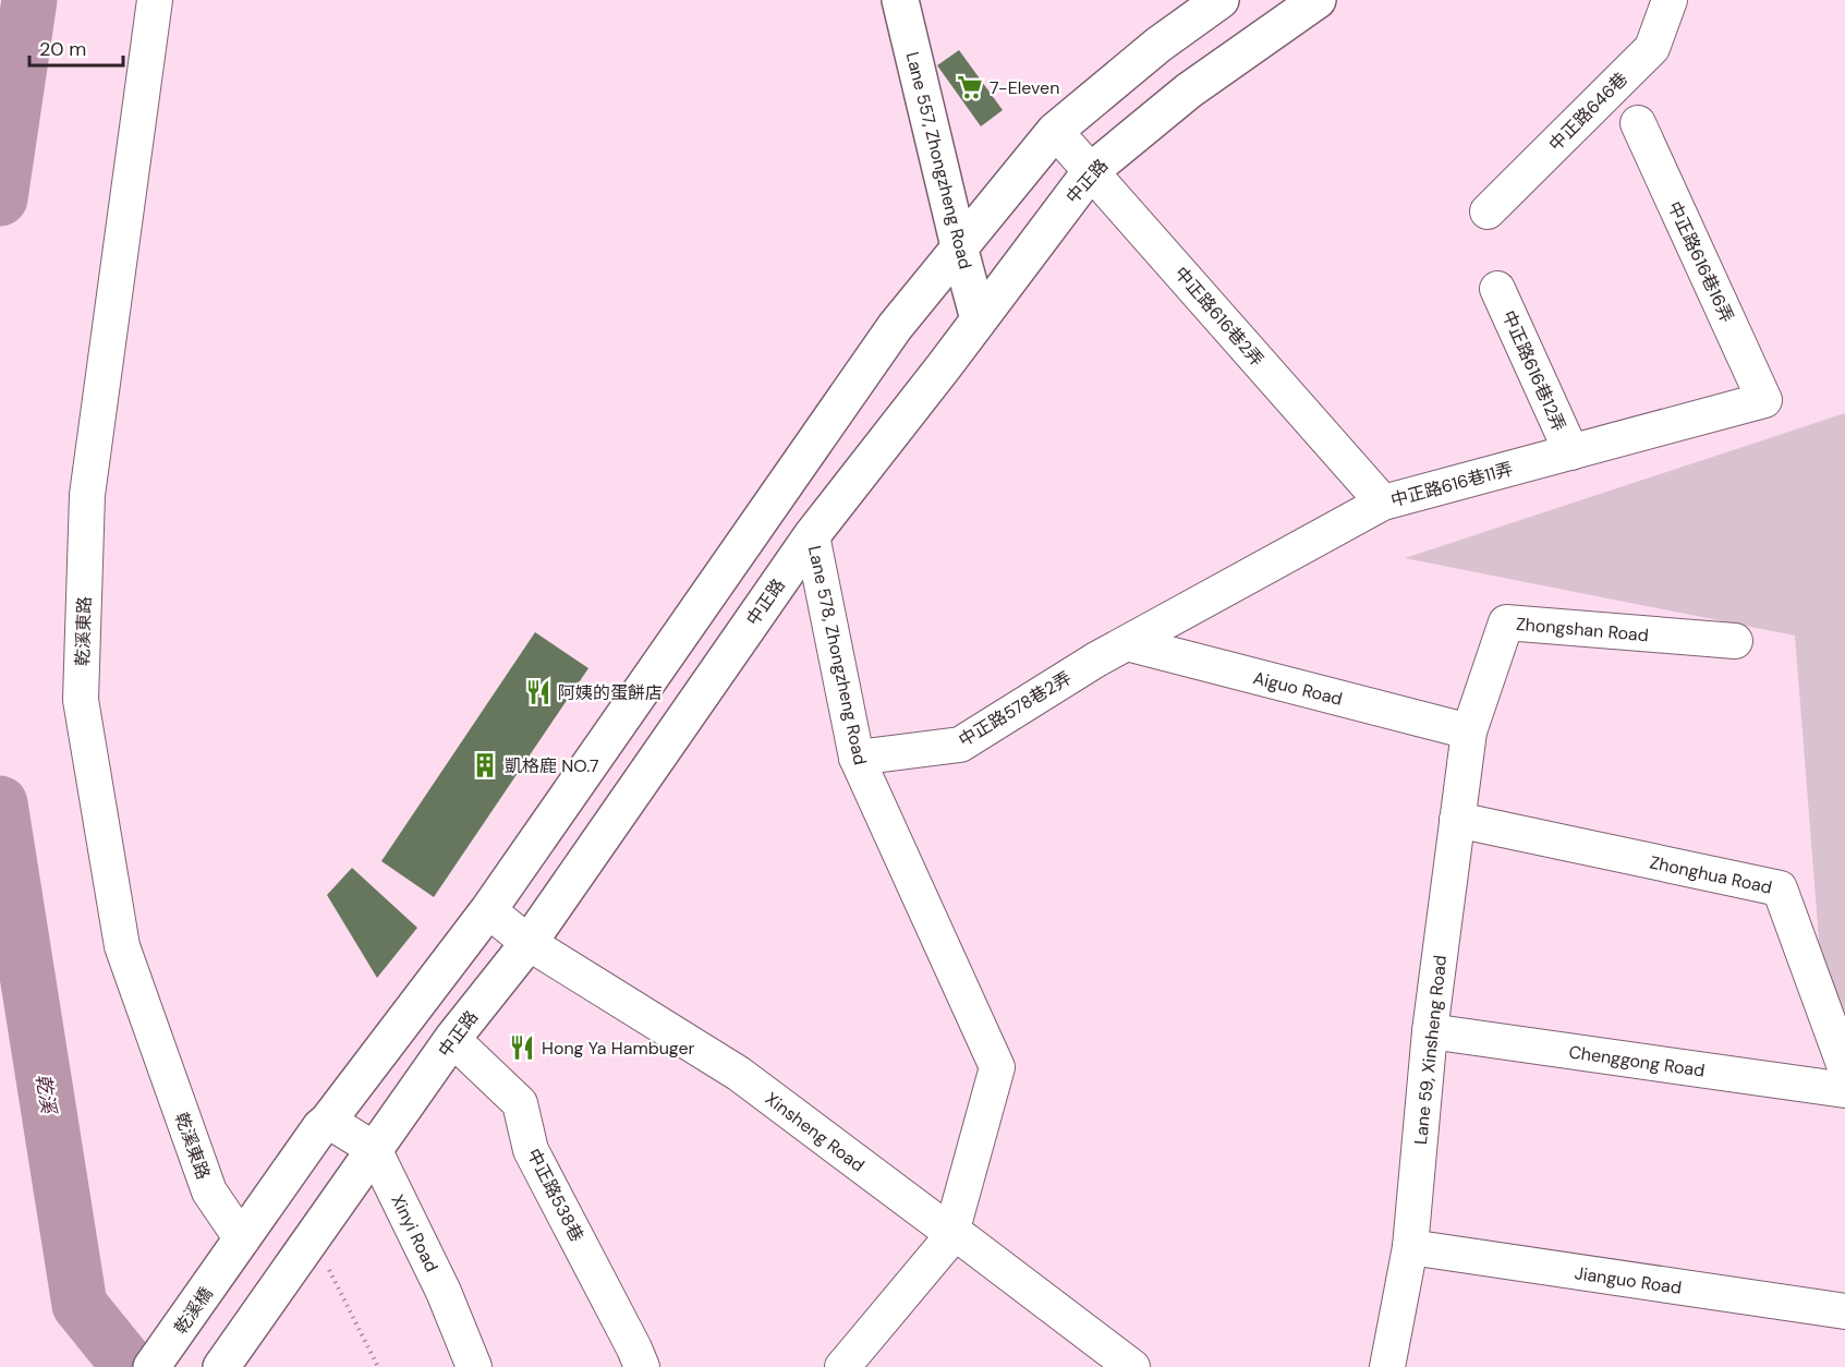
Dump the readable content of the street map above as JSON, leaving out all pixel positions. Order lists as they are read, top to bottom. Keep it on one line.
{"streets":{"main road":["Lane 557, Zhongzheng Road","中正路","乾溪橋"],"street":["中正路646巷","中正路616巷16弄","中正路616巷2弄","中正路616巷12弄","中正路616巷11弄","Zhongshan Road","乾溪東路","Lane 578, Zhongzheng Road","Aiguo Road","中正路578巷2弄","Zhonghua Road","Lane 59, Xinsheng Road","Chenggong Road","Xinsheng Road","中正路538巷","Xinyi Road","Jianguo Road"]},"crossings":[["Lane 557, Zhongzheng Road","中正路"],["中正路","中正路616巷2弄"],["中正路","Lane 578, Zhongzheng Road"],["中正路","Xinsheng Road"],["中正路","中正路538巷"],["中正路","Xinyi Road"],["中正路616巷16弄","中正路616巷11弄"],["中正路616巷2弄","中正路616巷11弄"],["中正路616巷12弄","中正路616巷11弄"],["中正路616巷11弄","Aiguo Road"],["中正路616巷11弄","中正路578巷2弄"],["Zhongshan Road","Aiguo Road"],["Zhongshan Road","Lane 59, Xinsheng Road"],["乾溪東路","乾溪橋"],["Lane 578, Zhongzheng Road","中正路578巷2弄"],["Lane 578, Zhongzheng Road","Xinsheng Road"],["Aiguo Road","中正路578巷2弄"],["Aiguo Road","Lane 59, Xinsheng Road"],["Zhonghua Road","Lane 59, Xinsheng Road"],["Lane 59, Xinsheng Road","Chenggong Road"],["Lane 59, Xinsheng Road","Jianguo Road"]],"water":["乾溪"],"places":{"supermarket":["7-Eleven"],"restaurant":["阿姨的蛋餅店","Hong Ya Hambuger"],"building":["凱格鹿 NO.7"]},"scale_bar":"20 m"}
